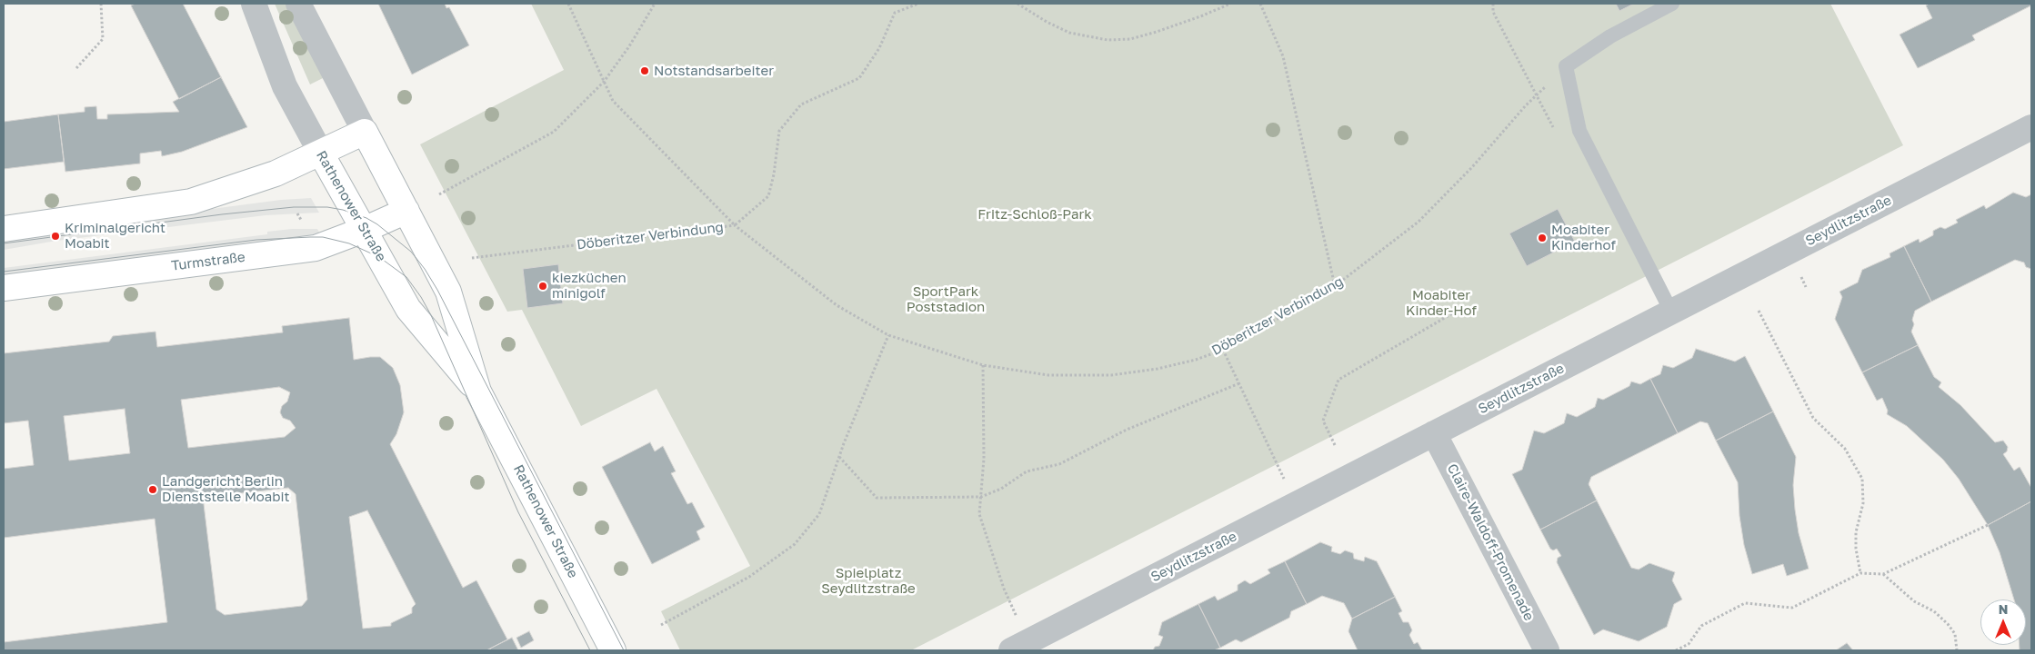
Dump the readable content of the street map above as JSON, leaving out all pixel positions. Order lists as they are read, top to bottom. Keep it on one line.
{"streets":{"main road":["Rathenower Straße","Turmstraße"],"street":["Seydlitzstraße","Claire-Waldoff-Promenade"],"path":["Döberitzer Verbindung"]},"crossings":[["Rathenower Straße","Turmstraße"],["Seydlitzstraße","Claire-Waldoff-Promenade"]],"parks":["Fritz-Schloß-Park","SportPark Poststadion","Moabiter Kinder-Hof","Spielplatz Seydlitzstraße"],"places":["Notstandsarbeiter","Kriminalgericht Moabit","Moabiter Kinderhof","kiezküchen minigolf","Landgericht Berlin Dienststelle Moabit"],"north":"top"}
